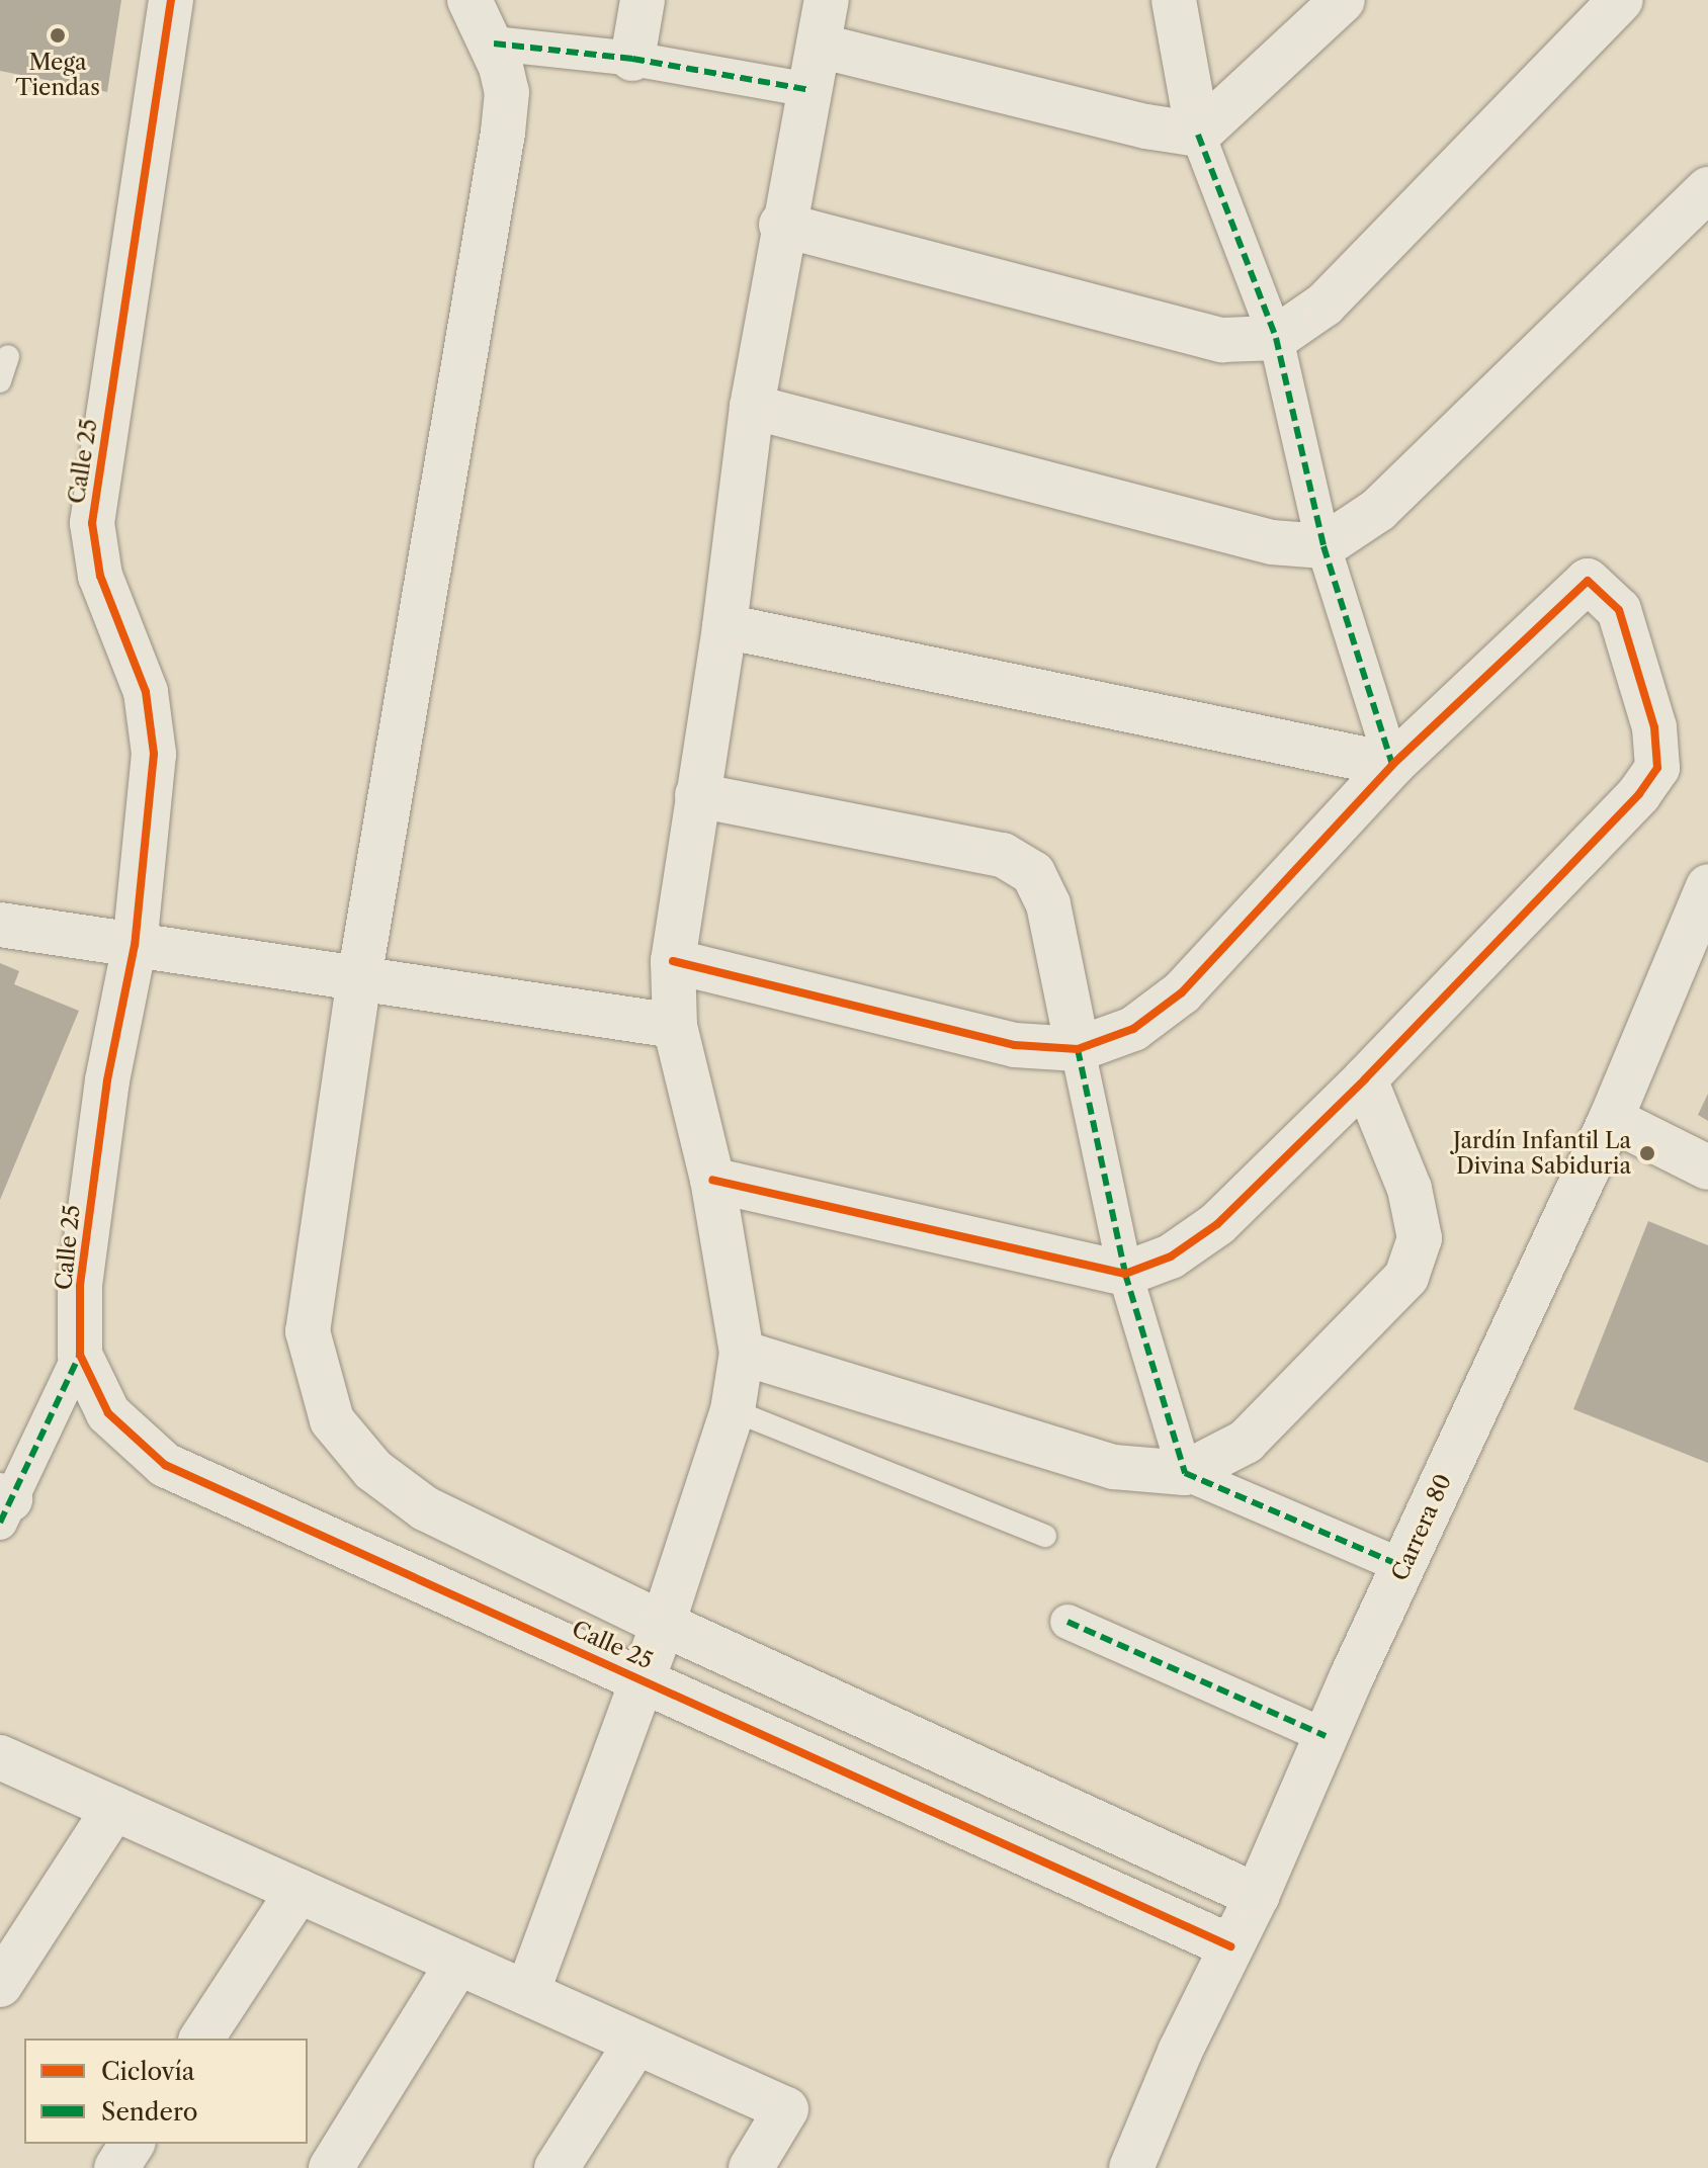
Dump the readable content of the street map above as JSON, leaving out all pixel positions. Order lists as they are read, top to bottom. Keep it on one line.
{"streets":{"street":["Calle 25","Carrera 80"]},"crossings":[["Calle 25","Carrera 80"]],"places":["Mega Tiendas","Jardín Infantil La Divina Sabiduria"],"legend":["Ciclovía","Sendero"]}
